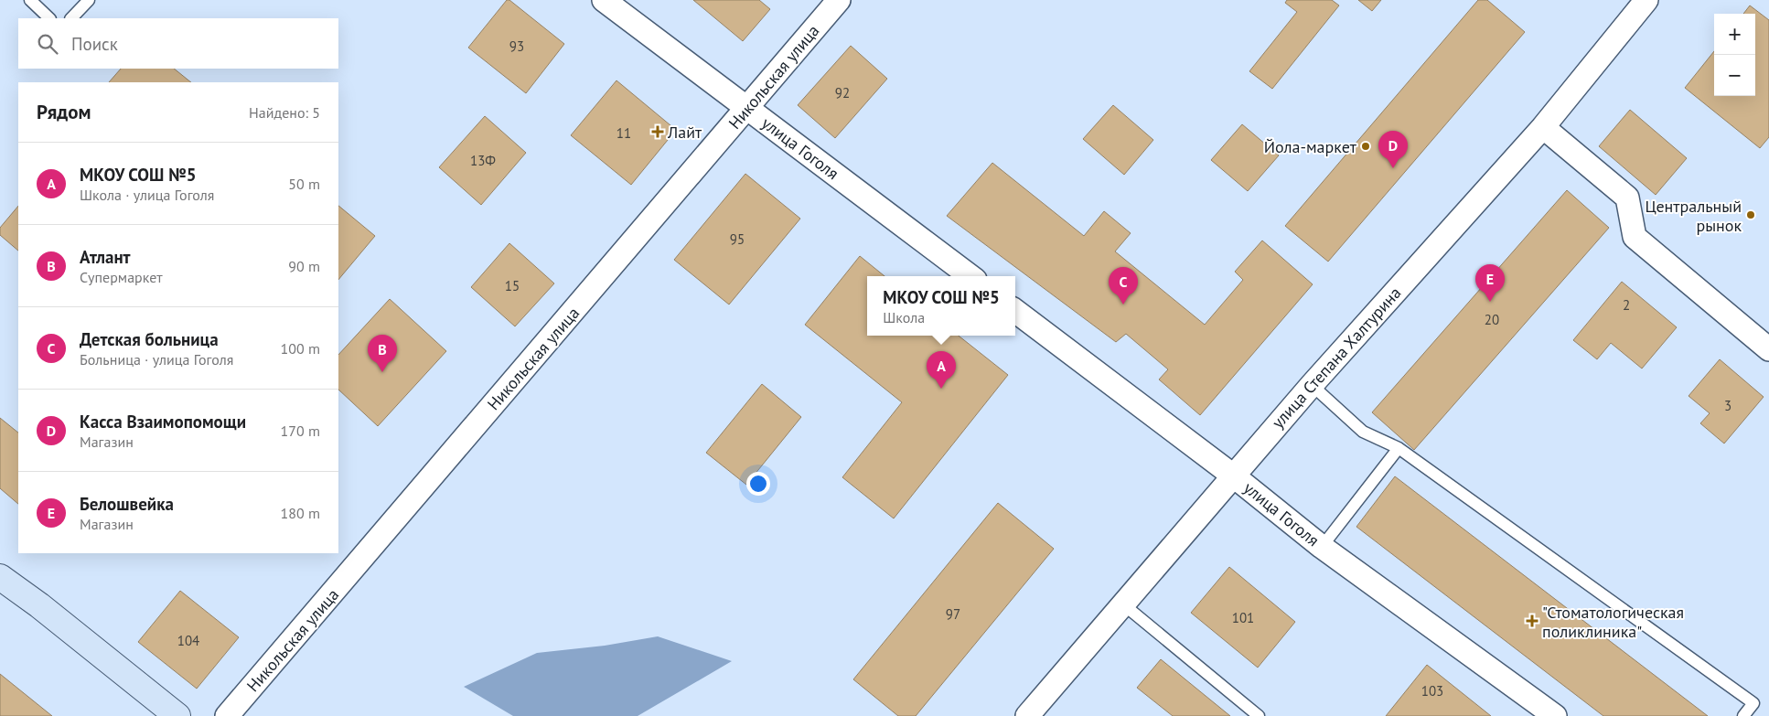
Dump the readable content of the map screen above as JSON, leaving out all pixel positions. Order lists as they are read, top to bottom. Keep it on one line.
{"streets":{"street":["Никольская улица","улица Гоголя","улица Степана Халтурина"]},"crossings":[["Никольская улица","улица Гоголя"],["улица Гоголя","улица Степана Халтурина"]],"places":{"health":["Лайт","\"Стоматологическая поликлиника\""],"other":["Йола-маркет","Центральный рынок"]},"house_numbers":["93","92","11","13Ф","95","15","2","20","3","97","101","104","103"],"page":{"map_buttons":["+","−"],"search":"Поиск","heading":["Рядом","Найдено: 5"],"pins":["D","E","C","B","A"],"list":[{"mark":"A","name":"МКОУ СОШ №5","note":"Школа · улица Гоголя","value":"50 m"},{"mark":"B","name":"Атлант","note":"Супермаркет","value":"90 m"},{"mark":"C","name":"Детская больница","note":"Больница · улица Гоголя","value":"100 m"},{"mark":"D","name":"Касса Взаимопомощи","note":"Магазин","value":"170 m"},{"mark":"E","name":"Белошвейка","note":"Магазин","value":"180 m"}],"popup":["МКОУ СОШ №5","Школа"]}}
